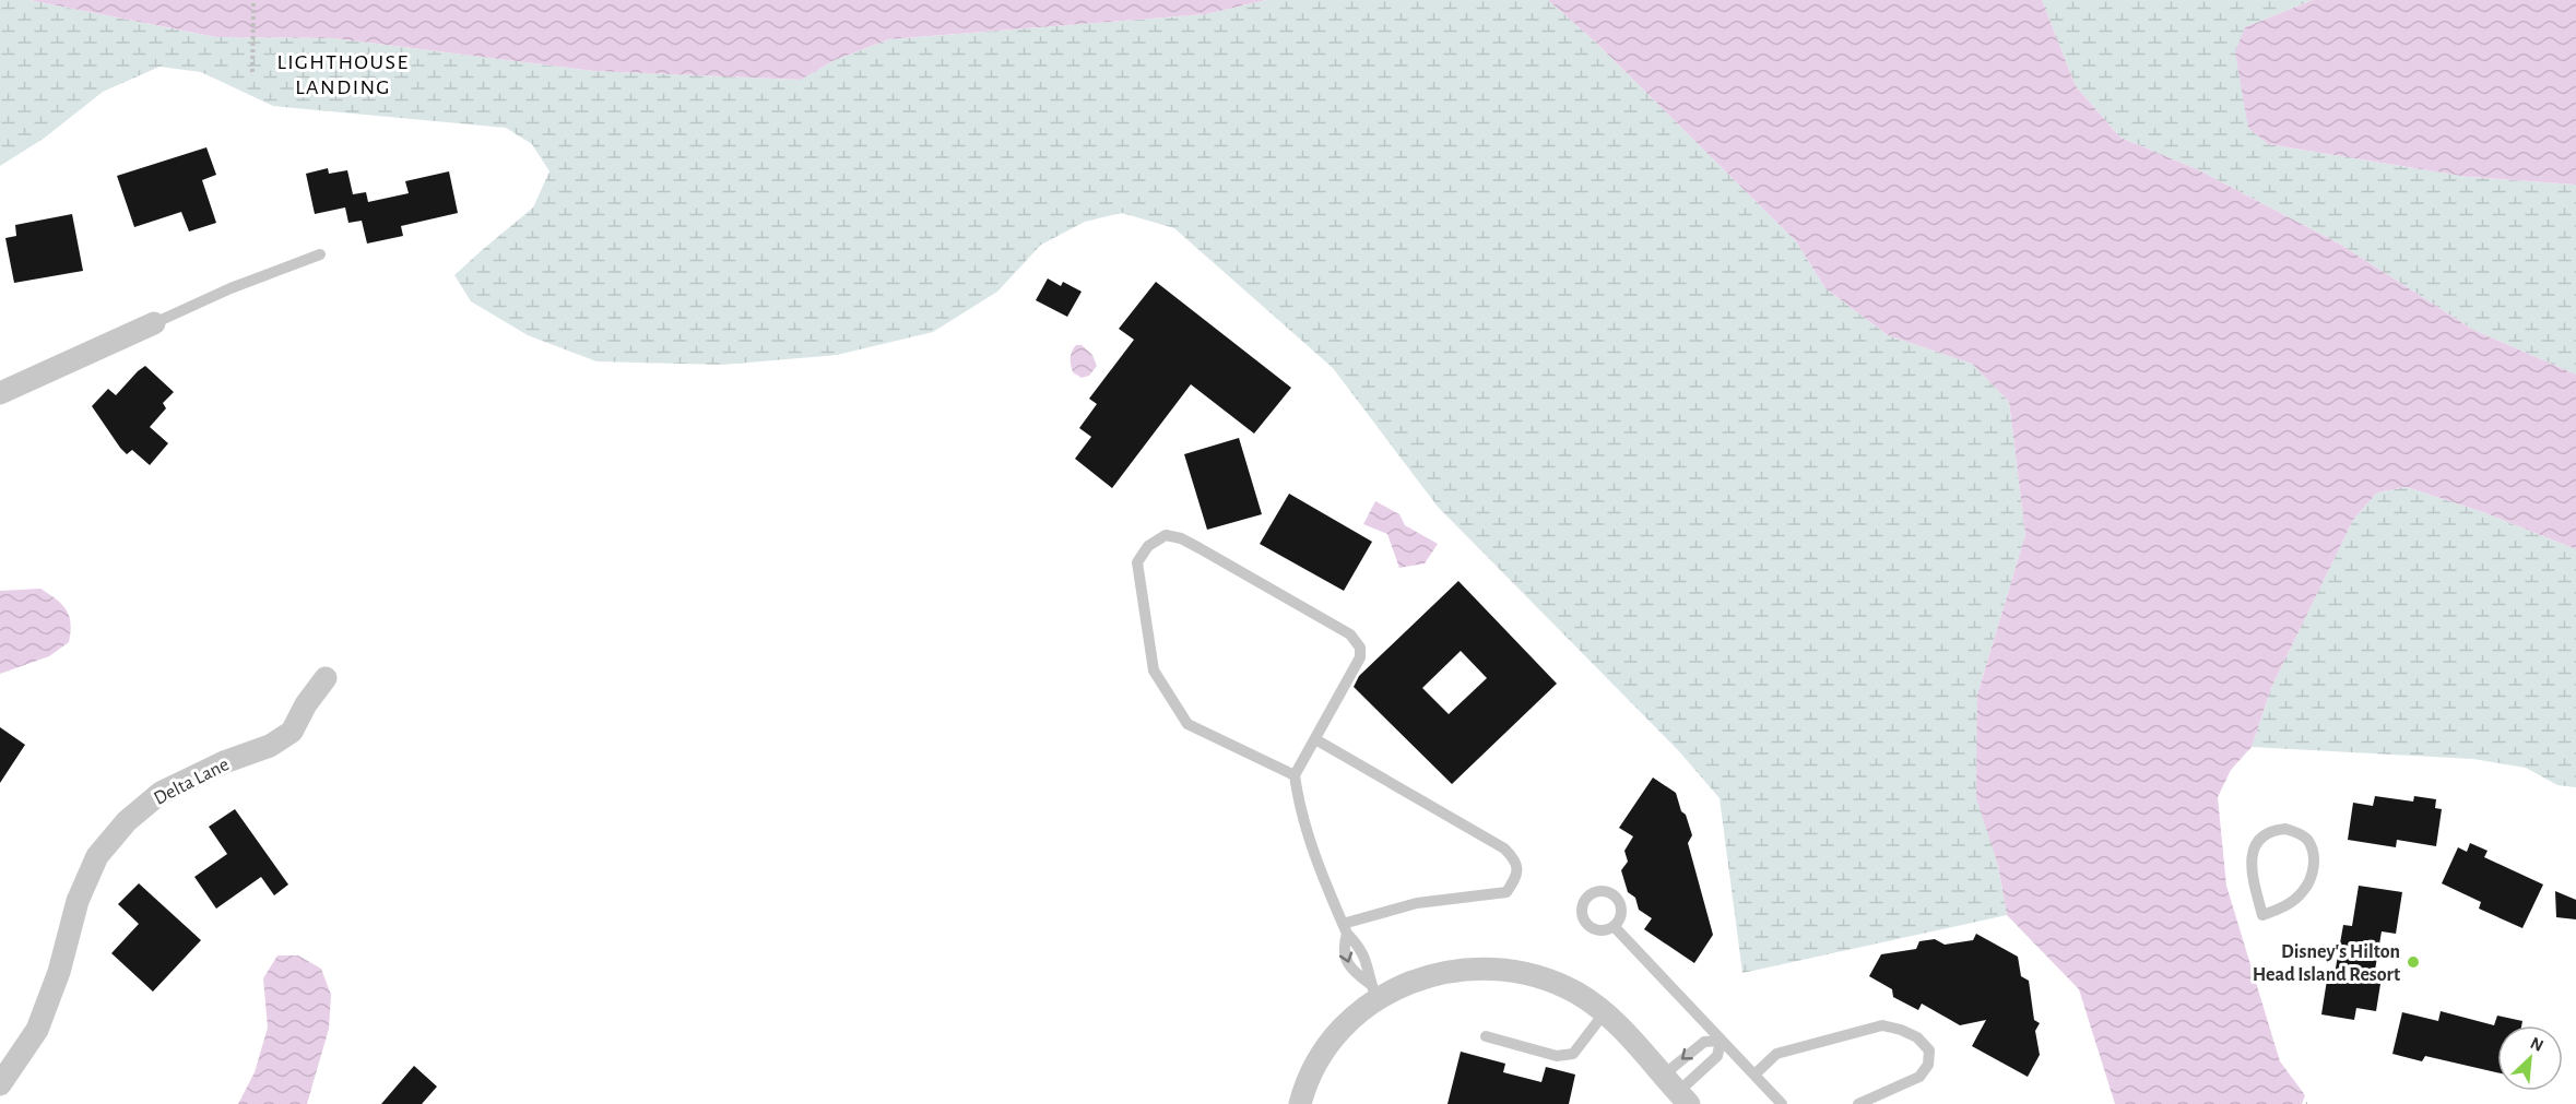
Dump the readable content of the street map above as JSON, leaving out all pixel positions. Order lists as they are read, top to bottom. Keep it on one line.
{"streets":{"street":["Delta Lane"]},"districts":["LIGHTHOUSE LANDING"],"places":["Disney's Hilton Head Island Resort"],"north":"top right"}
